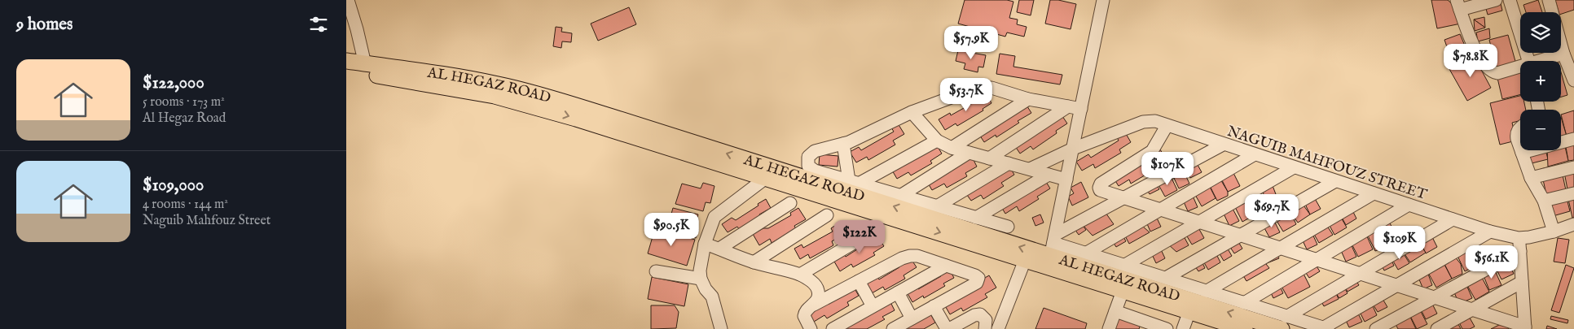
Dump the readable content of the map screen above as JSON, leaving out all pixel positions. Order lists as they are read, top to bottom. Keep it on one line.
{"streets":{"main road":["AL HEGAZ ROAD"],"street":["NAGUIB MAHFOUZ STREET"]},"page":{"heading":"9 homes","map_buttons":["+","−"],"price":["$57.9K","$78.8K","$53.7K","$107K","$69.7K","$90.5K","$122K","$109K","$56.1K"],"list":[{"name":"$122,000","note":"5 rooms · 173 m² · Al Hegaz Road"},{"name":"$109,000","note":"4 rooms · 144 m² · Naguib Mahfouz Street"}]}}
